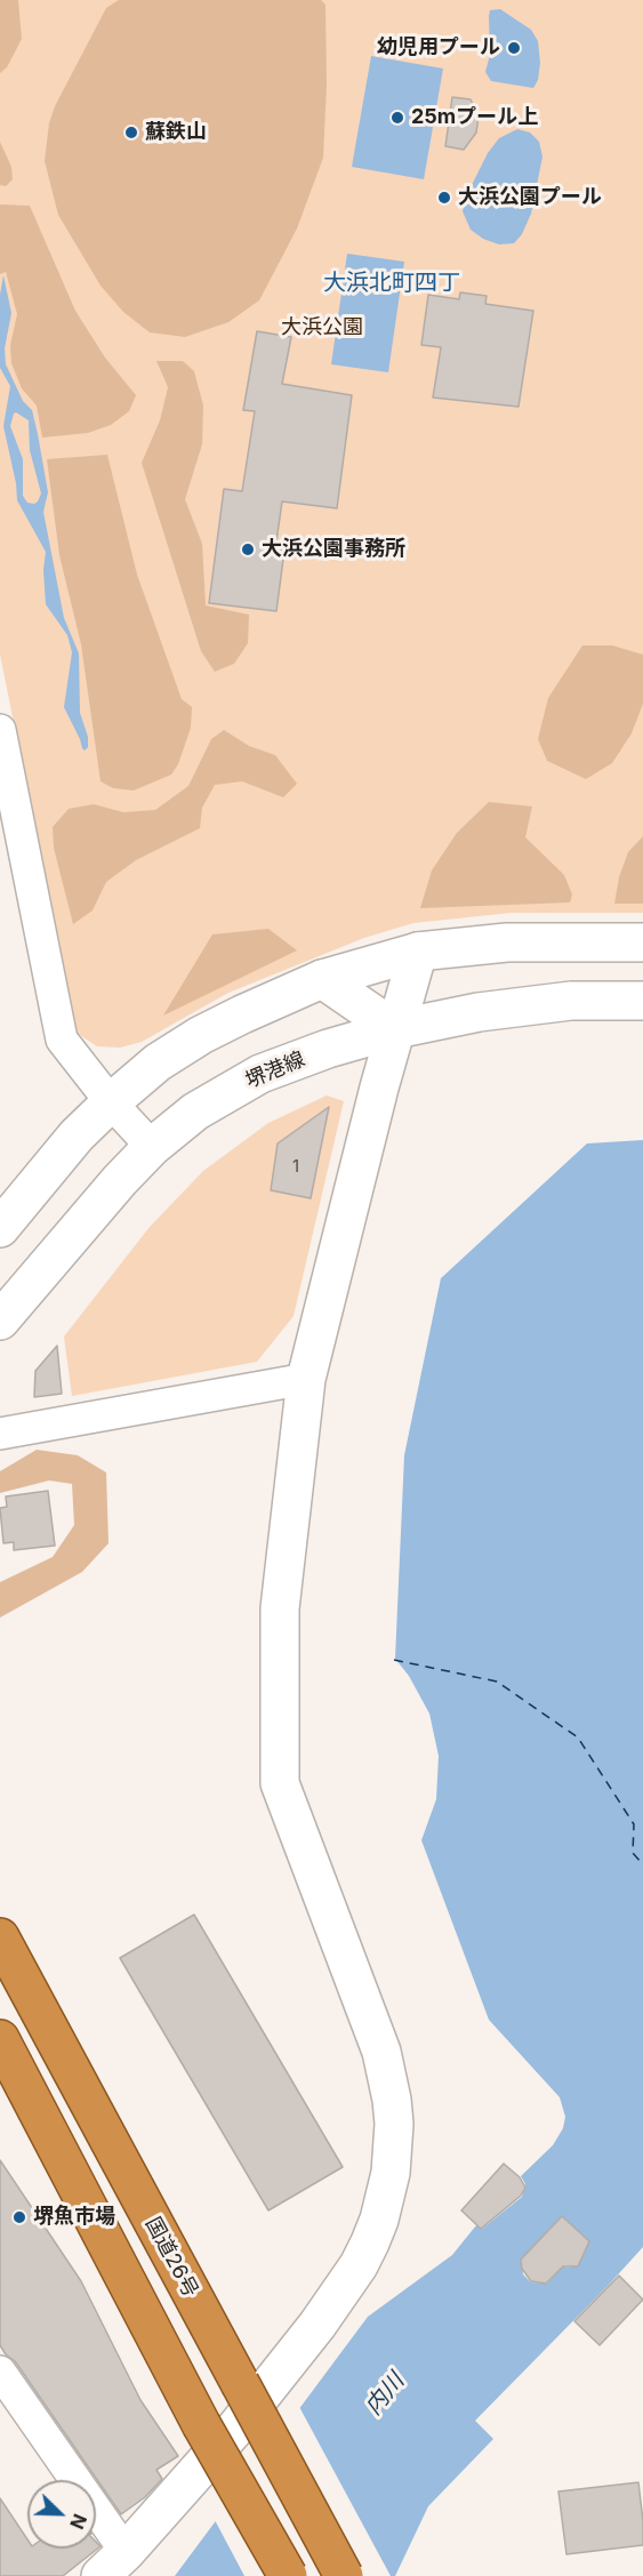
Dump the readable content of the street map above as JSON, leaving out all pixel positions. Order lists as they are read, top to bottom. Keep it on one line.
{"streets":{"highway":["国道26号"],"street":["堺港線"]},"districts":["大浜北町四丁"],"water":["内川"],"parks":["大浜公園"],"places":["幼児用プール","25mプール上","蘇鉄山","大浜公園プール","大浜公園事務所","堺魚市場"],"house_numbers":["1"],"north":"bottom right"}
